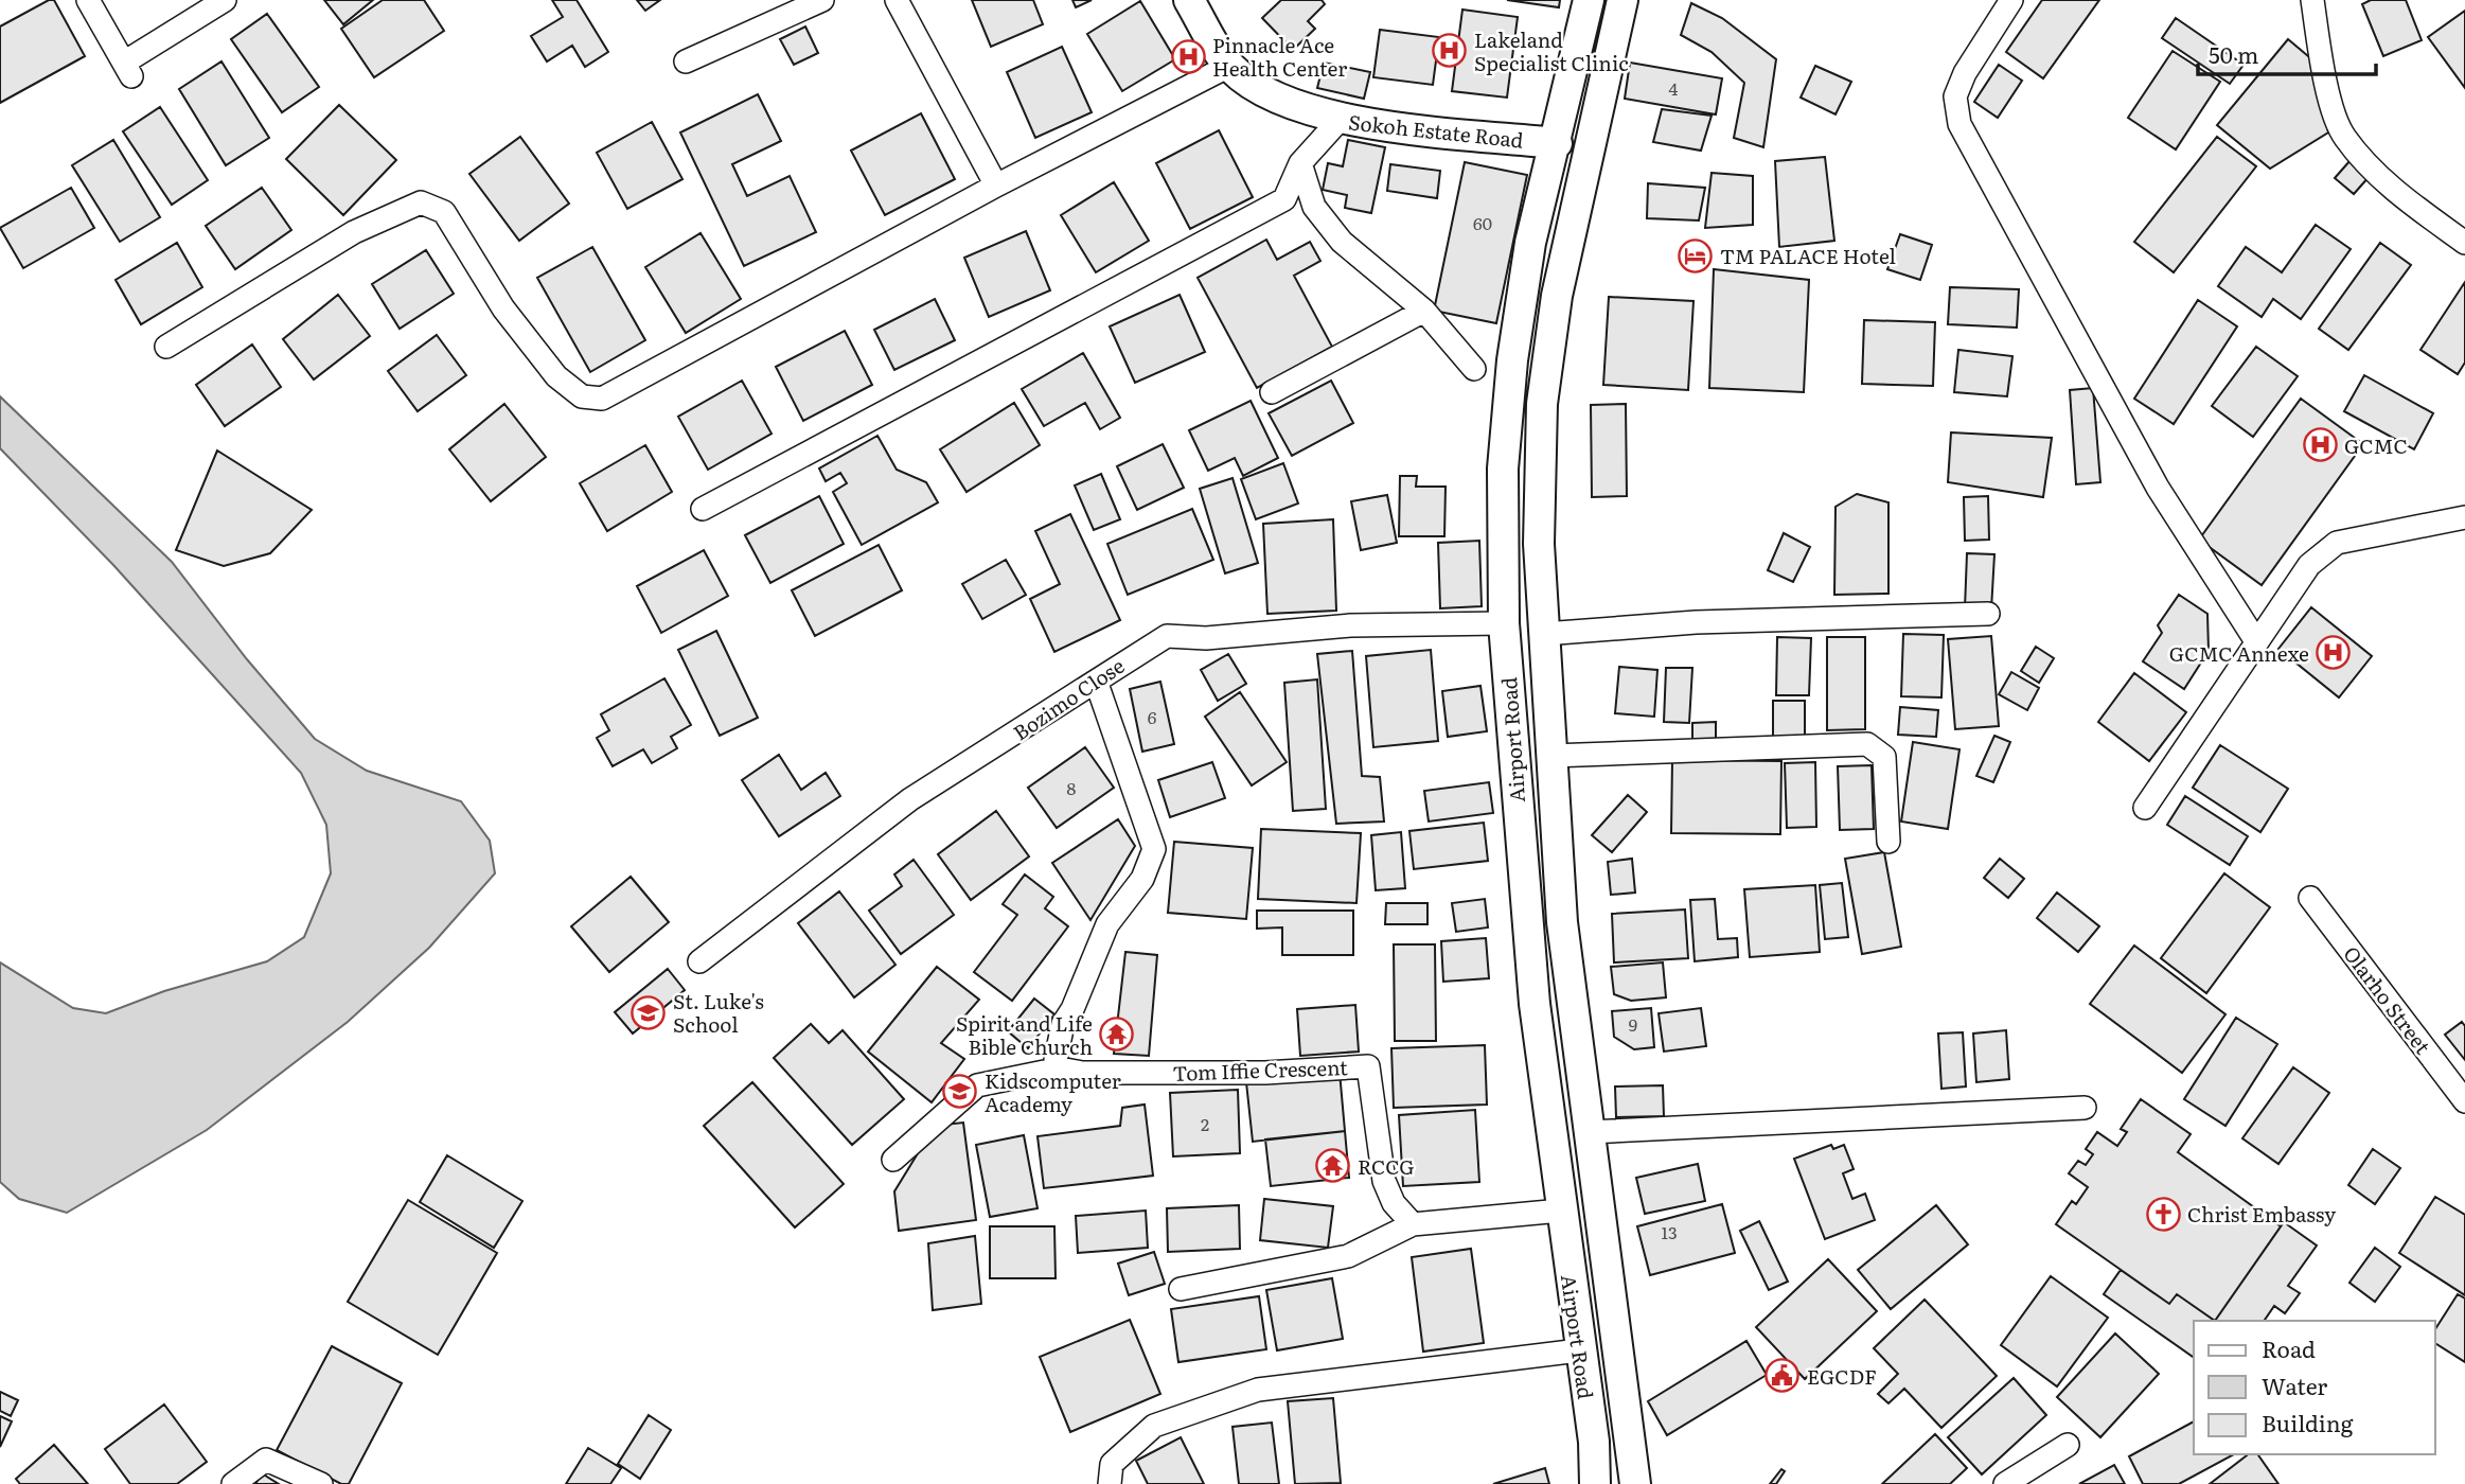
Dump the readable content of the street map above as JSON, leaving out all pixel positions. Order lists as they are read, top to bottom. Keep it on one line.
{"streets":{"main road":["Sokoh Estate Road","Airport Road"],"street":["Bozimo Close","Olarho Street","Tom Iffie Crescent"]},"crossings":[["Sokoh Estate Road","Airport Road"],["Bozimo Close","Airport Road"]],"places":{"hospital":["Lakeland Specialist Clinic","Pinnacle Ace Health Center","GCMC","GCMC Annexe"],"hotel":["TM PALACE Hotel"],"school or university":["St. Luke's School","Kidscomputer Academy"],"temple":["Spirit and Life Bible Church","RCCG"],"church":["Christ Embassy"],"public building":["EGCDF"]},"house_numbers":["4","60","6","8","9","2","13"],"legend":["Road","Water","Building"],"scale_bar":"50 m"}
